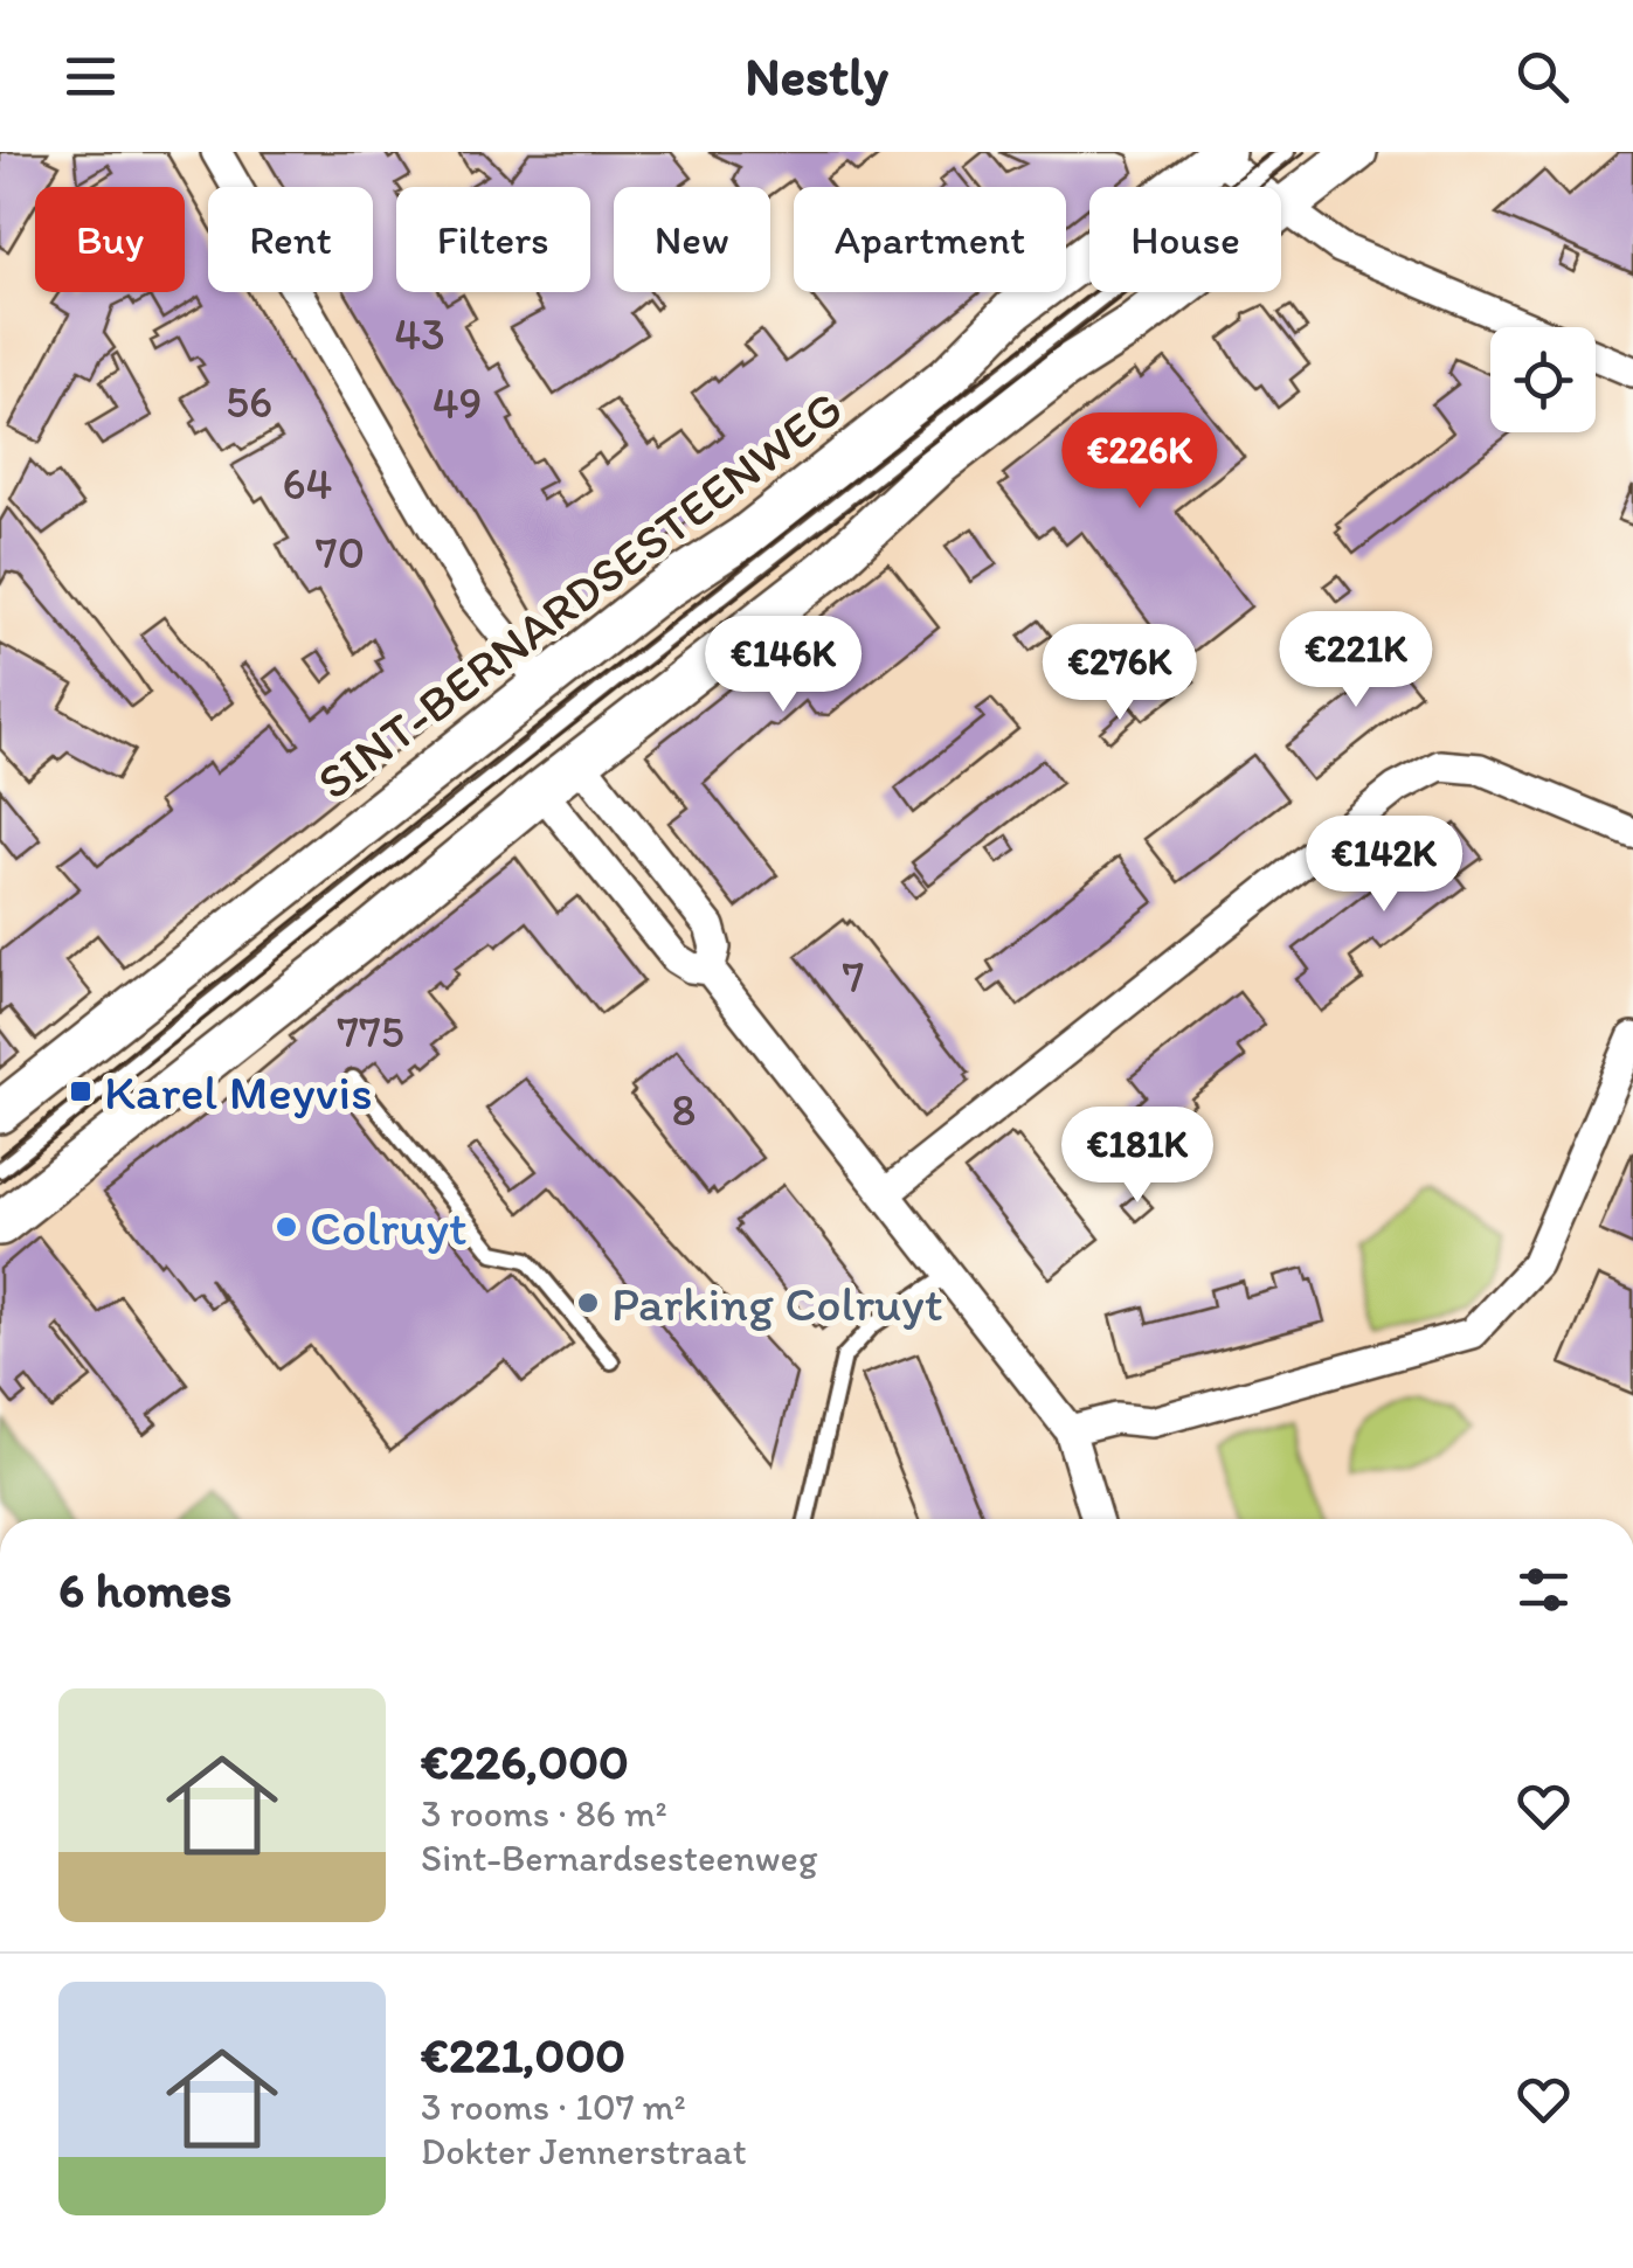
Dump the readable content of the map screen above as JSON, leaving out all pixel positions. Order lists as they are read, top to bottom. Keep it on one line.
{"streets":{"main road":["SINT-BERNARDSESTEENWEG"]},"places":{"transit":["Karel Meyvis"],"other":["Colruyt","Parking Colruyt"]},"house_numbers":["43","56","49","64","70","7","775","8"],"page":{"header":"Nestly","chip":["Buy","Rent","Filters","New","Apartment","House"],"price":["€226K","€221K","€146K","€276K","€142K","€181K"],"heading":"6 homes","list":[{"name":"€226,000","note":"3 rooms · 86 m² · Sint-Bernardsesteenweg"},{"name":"€221,000","note":"3 rooms · 107 m² · Dokter Jennerstraat"}]}}
